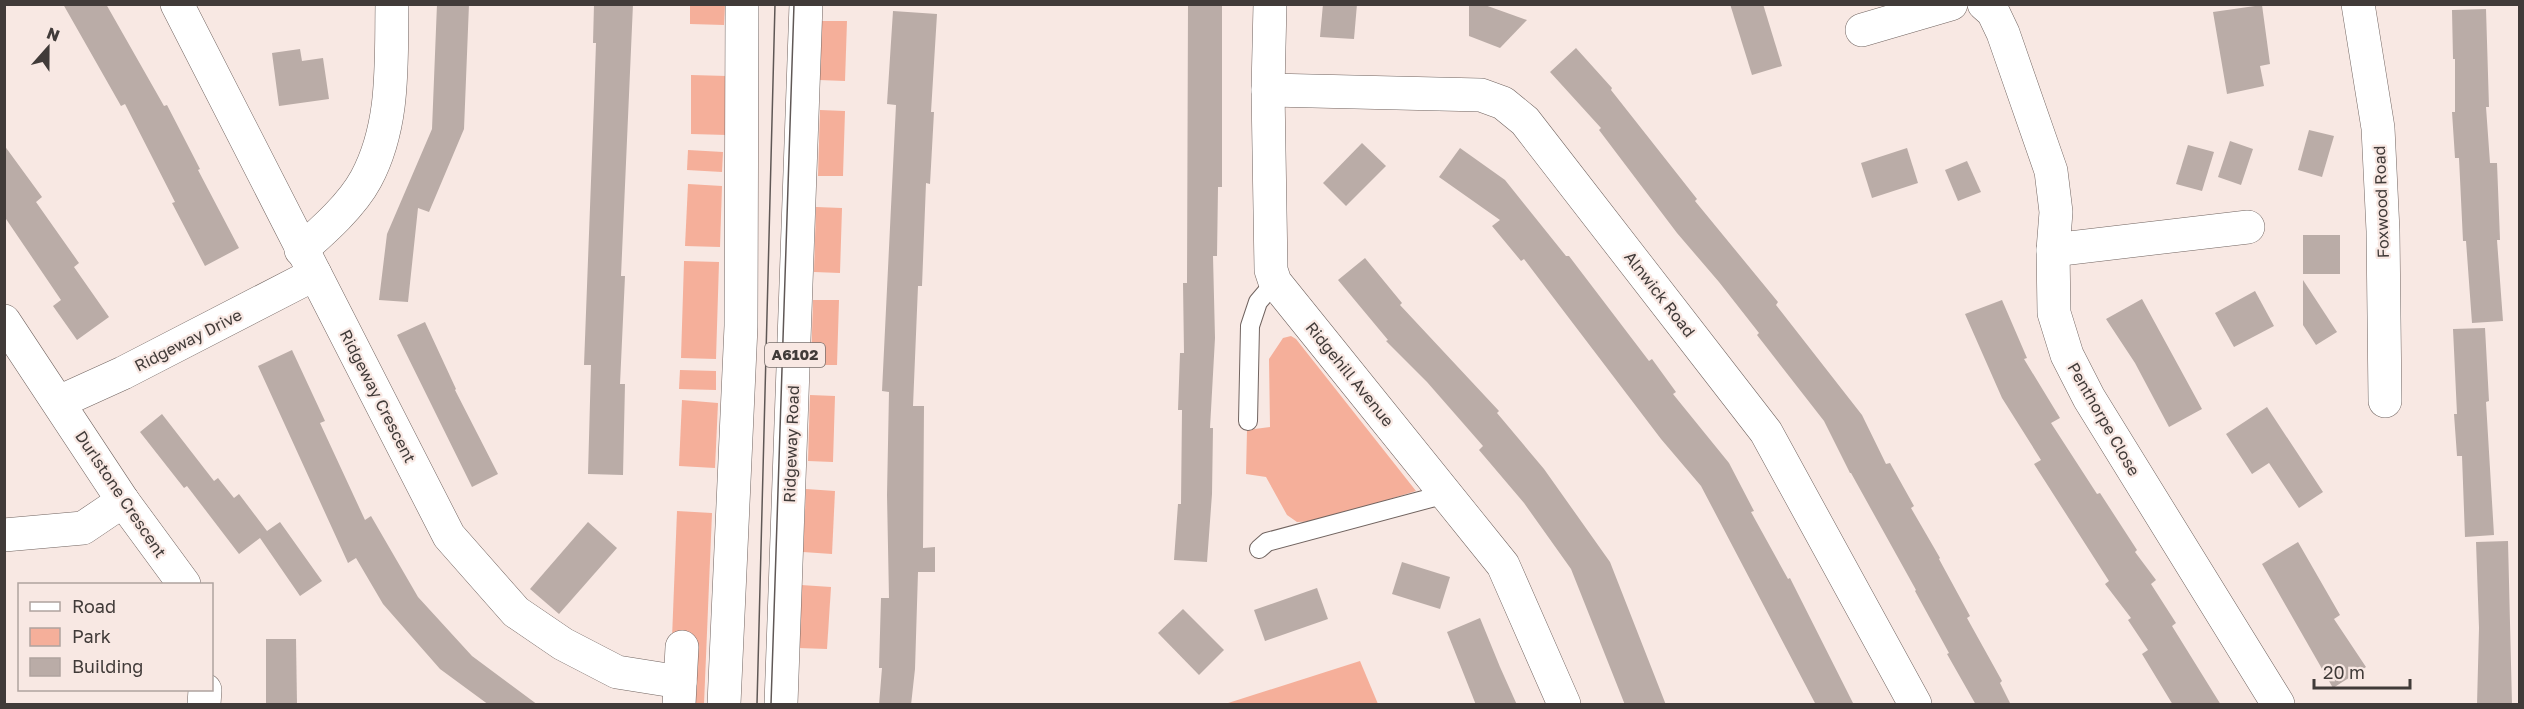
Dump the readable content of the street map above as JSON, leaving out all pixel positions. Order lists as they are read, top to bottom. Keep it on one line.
{"streets":{"main road":["Foxwood Road","Alnwick Road","Ridgeway Drive","A6102","Ridgehill Avenue","Ridgeway Crescent","Penthorpe Close","Ridgeway Road","Durlstone Crescent"]},"crossings":[["Ridgeway Drive","Ridgeway Crescent"],["Ridgeway Drive","Durlstone Crescent"]],"legend":["Road","Park","Building"],"scale_bar":"20 m","north":"top"}
